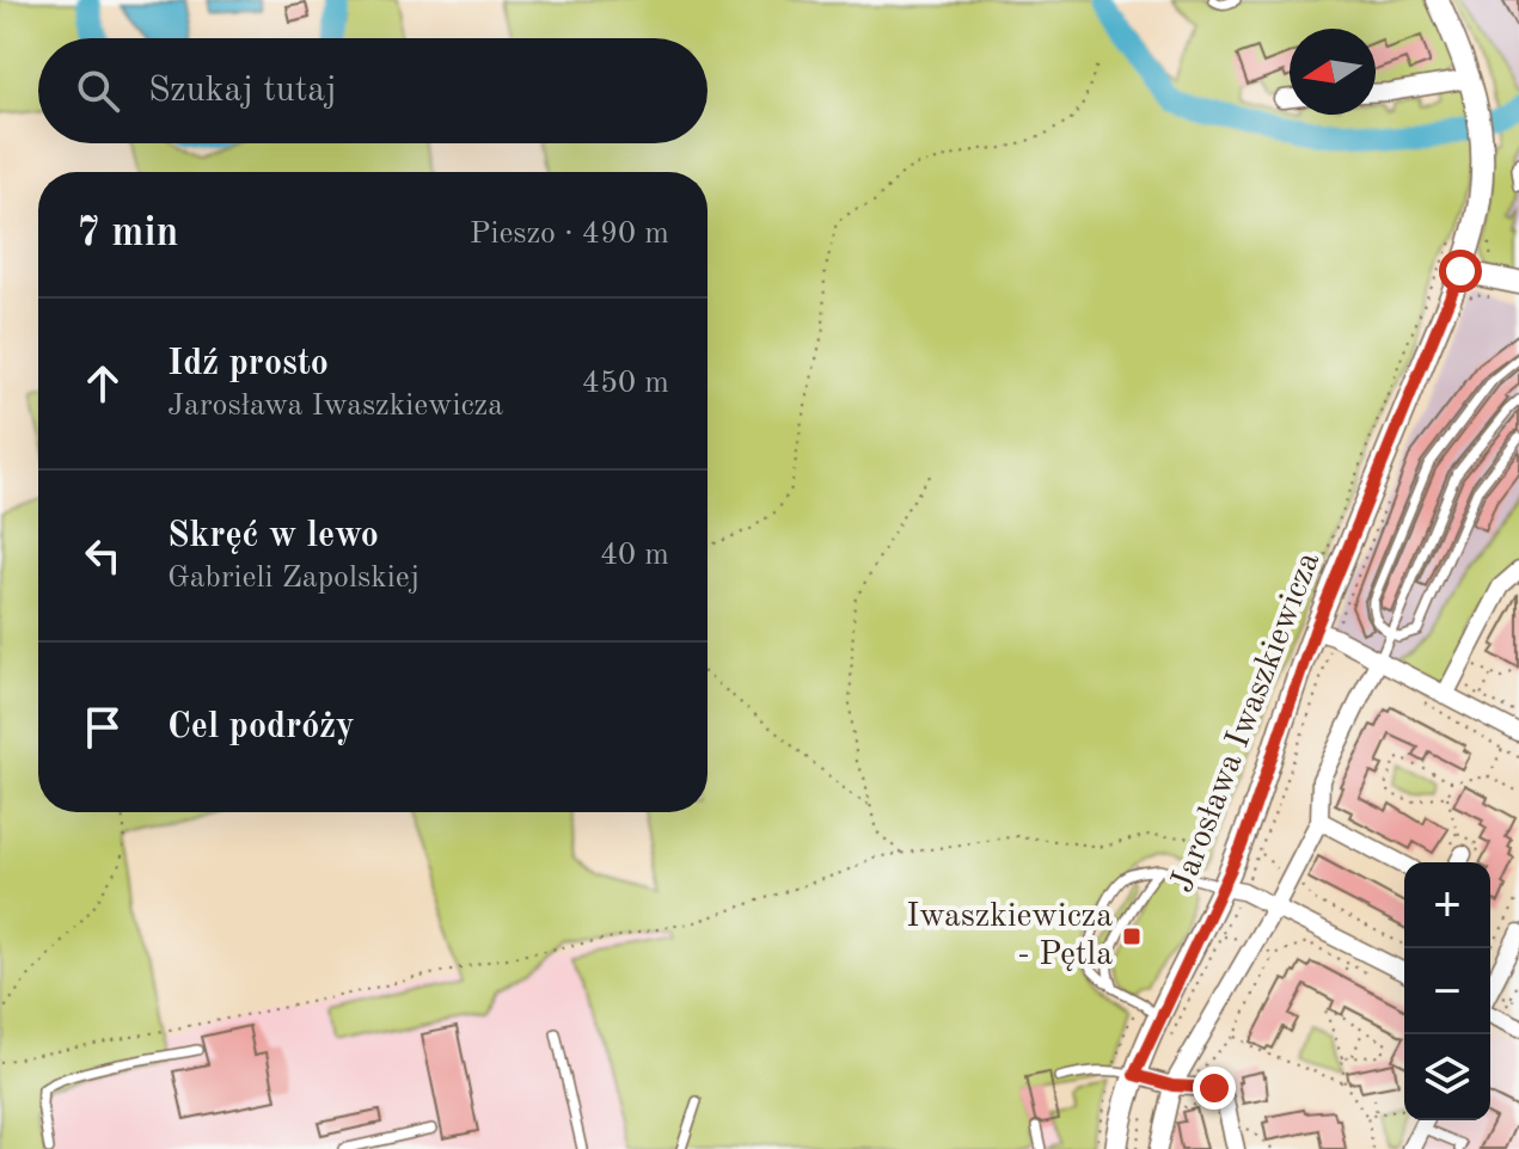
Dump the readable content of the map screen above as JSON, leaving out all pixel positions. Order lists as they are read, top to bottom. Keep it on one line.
{"streets":{"street":["Jarosława Iwaszkiewicza"]},"places":{"transit":["Iwaszkiewicza - Pętla"]},"north":"left","page":{"search":"Szukaj tutaj","heading":["7 min","Pieszo · 490 m"],"list":[["Idź prosto","Jarosława Iwaszkiewicza","450 m"],["Skręć w lewo","Gabrieli Zapolskiej","40 m"],"Cel podróży"],"map_buttons":["+","−"]}}
